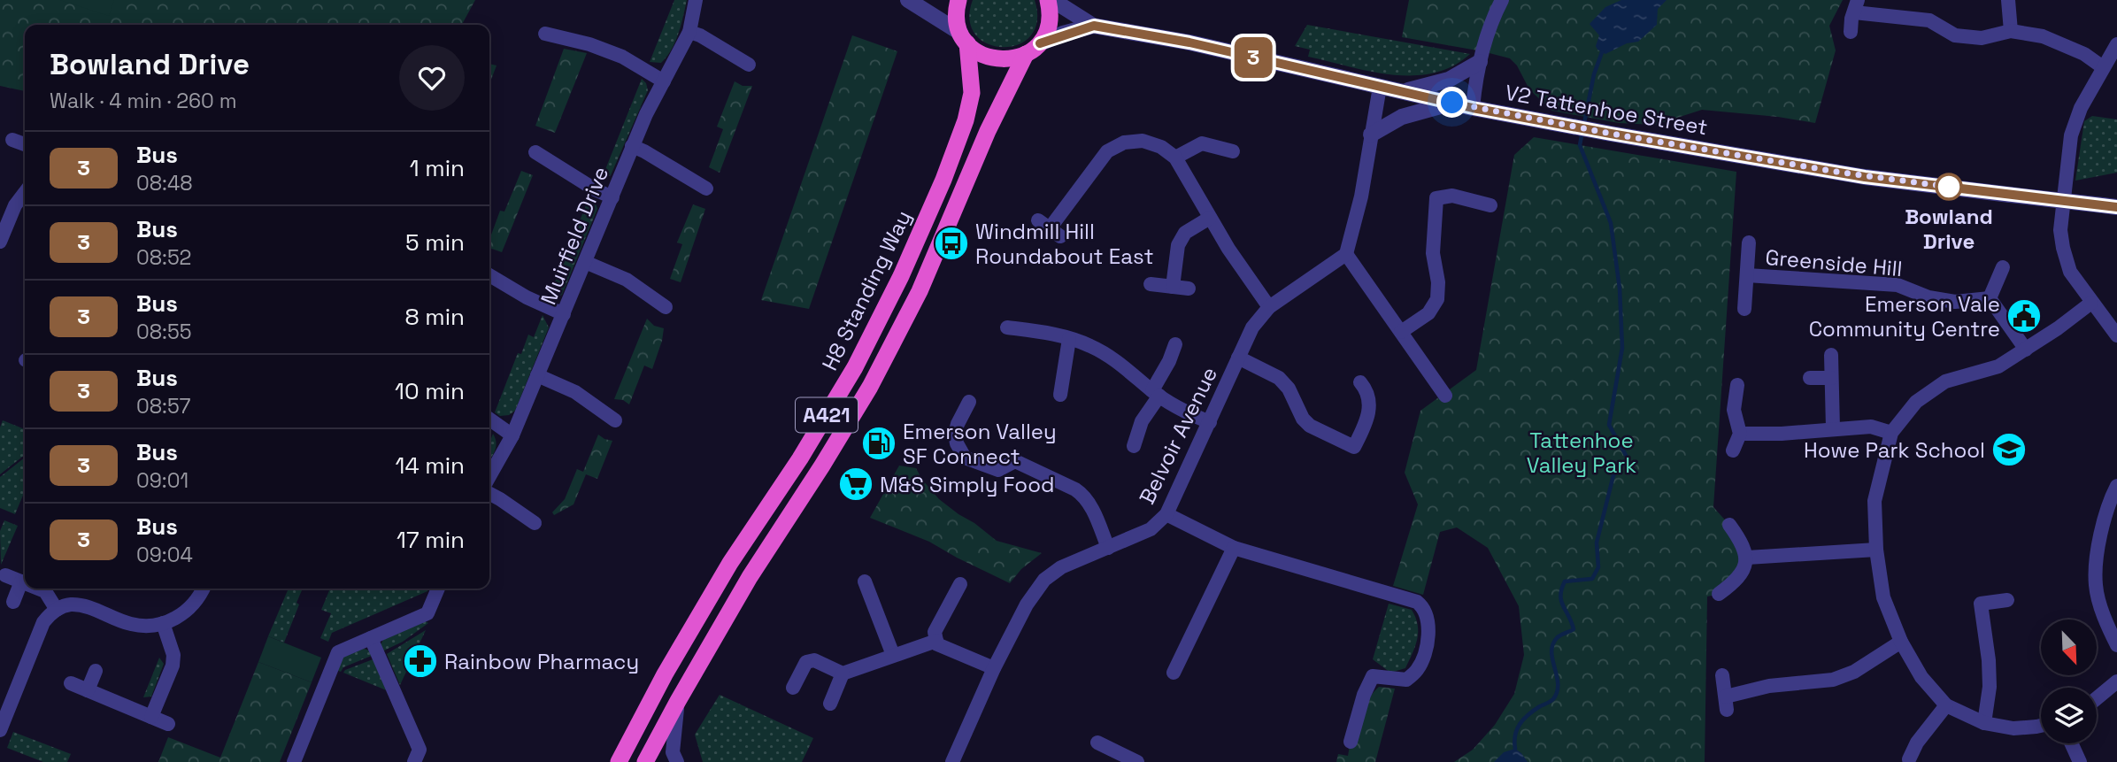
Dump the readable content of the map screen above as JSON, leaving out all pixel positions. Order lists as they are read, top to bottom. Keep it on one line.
{"streets":{"highway":["H8 Standing Way","A421"],"street":["V2 Tattenhoe Street","Muirfield Drive","Greenside Hill","Belvoir Avenue"]},"crossings":[["V2 Tattenhoe Street","H8 Standing Way"],["V2 Tattenhoe Street","A421"],["H8 Standing Way","A421"]],"parks":["Tattenhoe Valley Park"],"places":{"other":["Bowland Drive"],"bus stop":["Windmill Hill Roundabout East"],"public building":["Emerson Vale Community Centre"],"fuel station":["Emerson Valley SF Connect"],"school or university":["Howe Park School"],"supermarket":["M&S Simply Food"],"pharmacy":["Rainbow Pharmacy"]},"lines":["bus line 3"],"north":"bottom right","page":{"on_map":"3","heading":["Bowland Drive","Walk · 4 min · 260 m"],"list":[{"mark":"3","name":"Bus","note":"08:48","value":"1 min"},{"mark":"3","name":"Bus","note":"08:52","value":"5 min"},{"mark":"3","name":"Bus","note":"08:55","value":"8 min"},{"mark":"3","name":"Bus","note":"08:57","value":"10 min"},{"mark":"3","name":"Bus","note":"09:01","value":"14 min"},{"mark":"3","name":"Bus","note":"09:04","value":"17 min"}]}}
